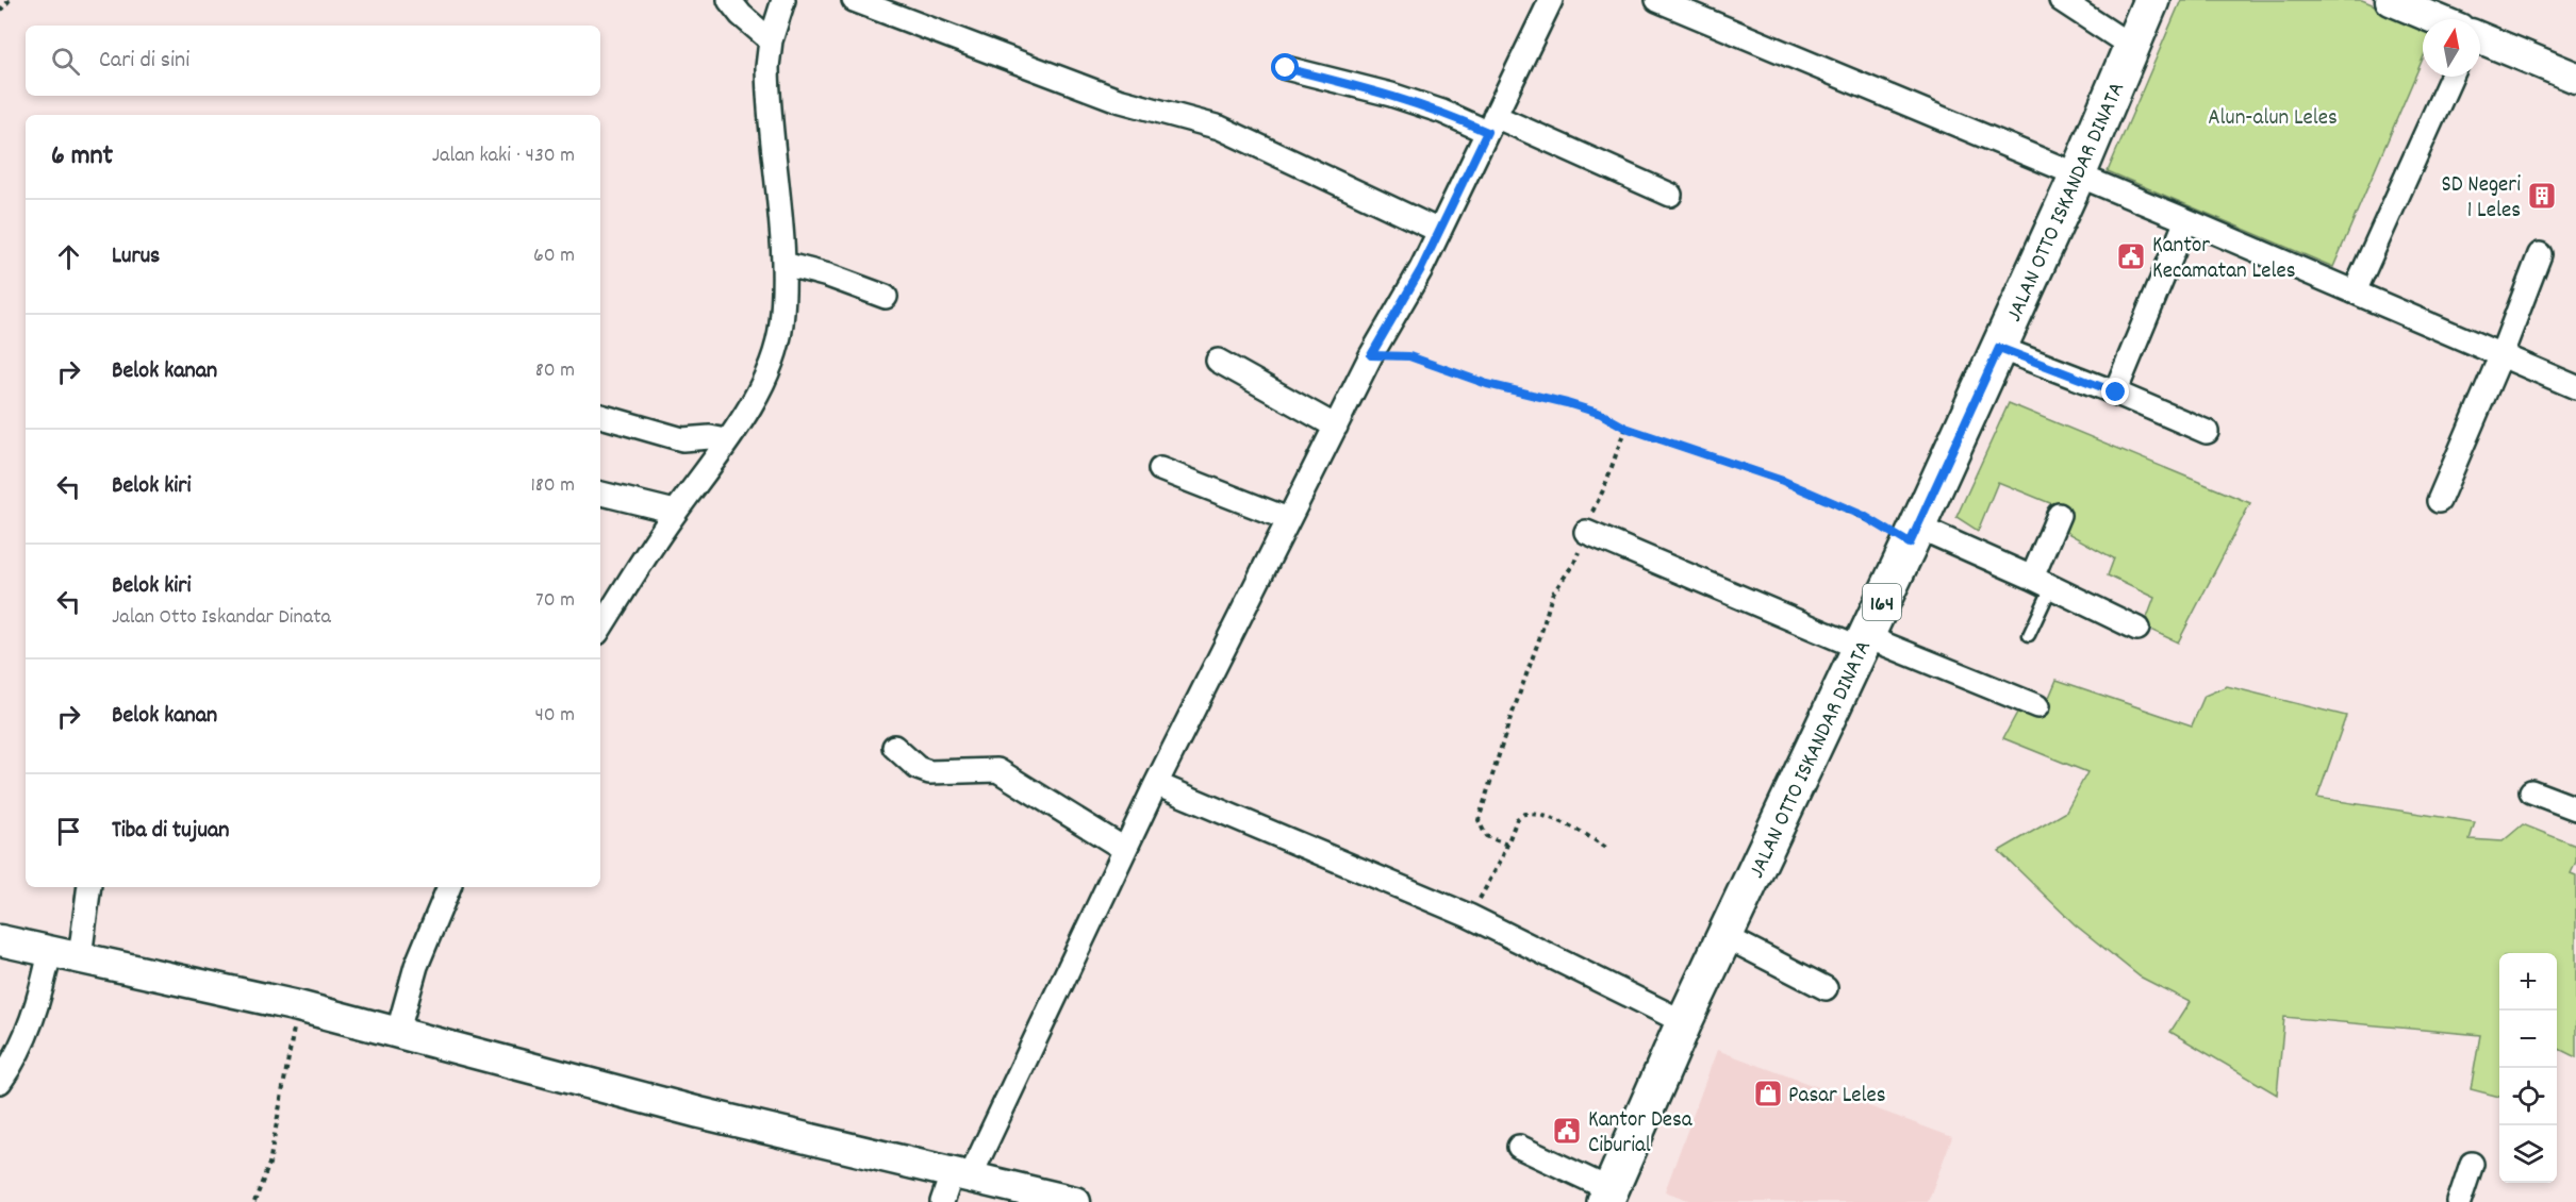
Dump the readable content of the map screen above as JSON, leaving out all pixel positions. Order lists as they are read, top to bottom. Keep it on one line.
{"streets":{"main road":["JALAN OTTO ISKANDAR DINATA","164"]},"parks":["Alun-alun Leles"],"places":{"building":["SD Negeri 1 Leles"],"public building":["Kantor Kecamatan Leles","Kantor Desa Ciburial"],"shop":["Pasar Leles"]},"north":"top","page":{"search":"Cari di sini","heading":["6 mnt","Jalan kaki · 430 m"],"list":[["Lurus","60 m"],["Belok kanan","80 m"],["Belok kiri","180 m"],["Belok kiri","Jalan Otto Iskandar Dinata","70 m"],["Belok kanan","40 m"],"Tiba di tujuan"],"map_buttons":["+","−"]}}
